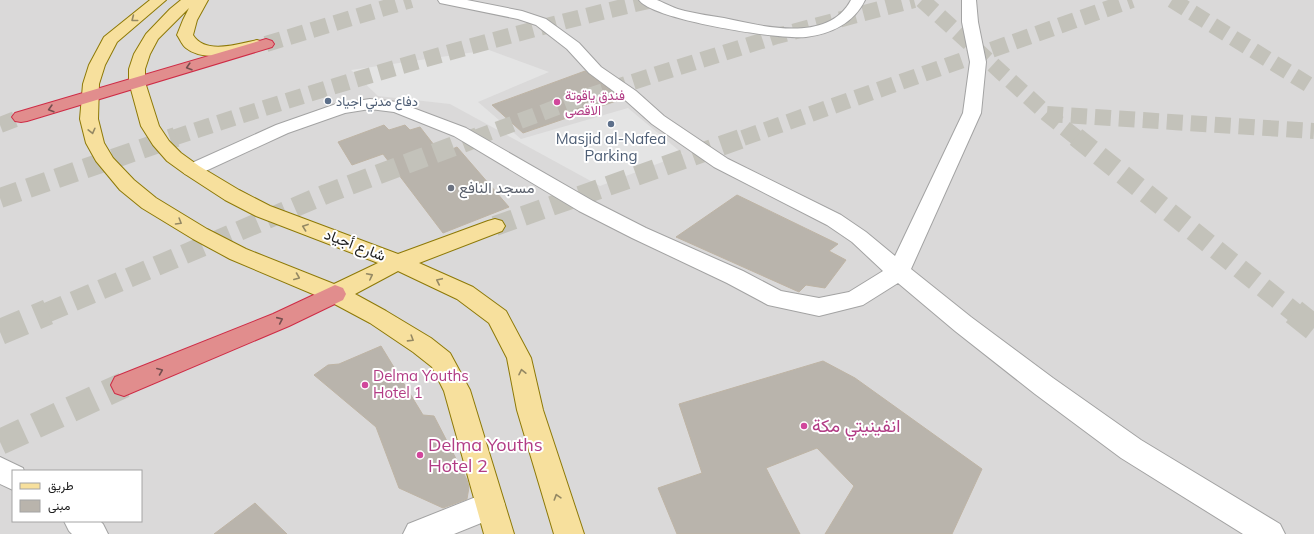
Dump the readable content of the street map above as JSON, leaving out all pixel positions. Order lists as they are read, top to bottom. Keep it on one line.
{"streets":{"main road":["شارع أجياد"]},"places":["دفاع مدني اجياد","فندق ياقوتة الاقصى","Masjid al-Nafea Parking","مسجد النافع","Delma Youths Hotel 1","انفينيتي مكة","Delma Youths Hotel 2"],"legend":["طريق","مبنى"]}
